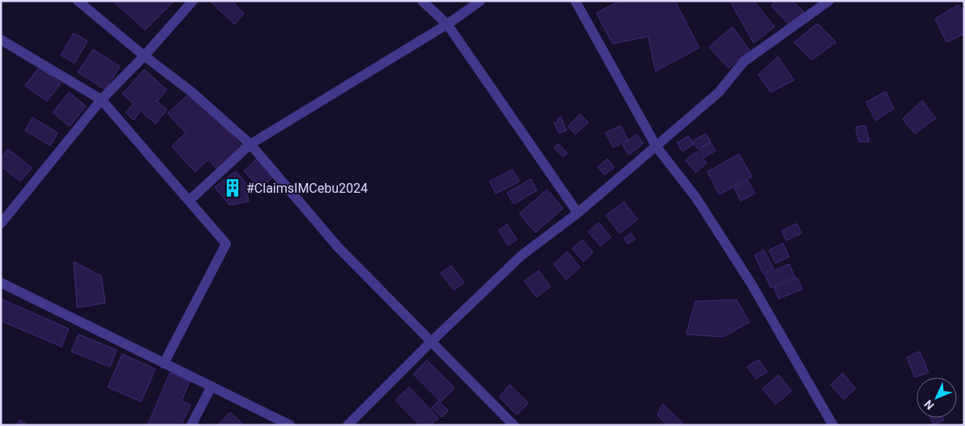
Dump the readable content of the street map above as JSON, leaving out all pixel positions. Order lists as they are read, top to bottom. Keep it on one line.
{"places":{"building":["#ClaimsIMCebu2024"]},"north":"bottom left"}
